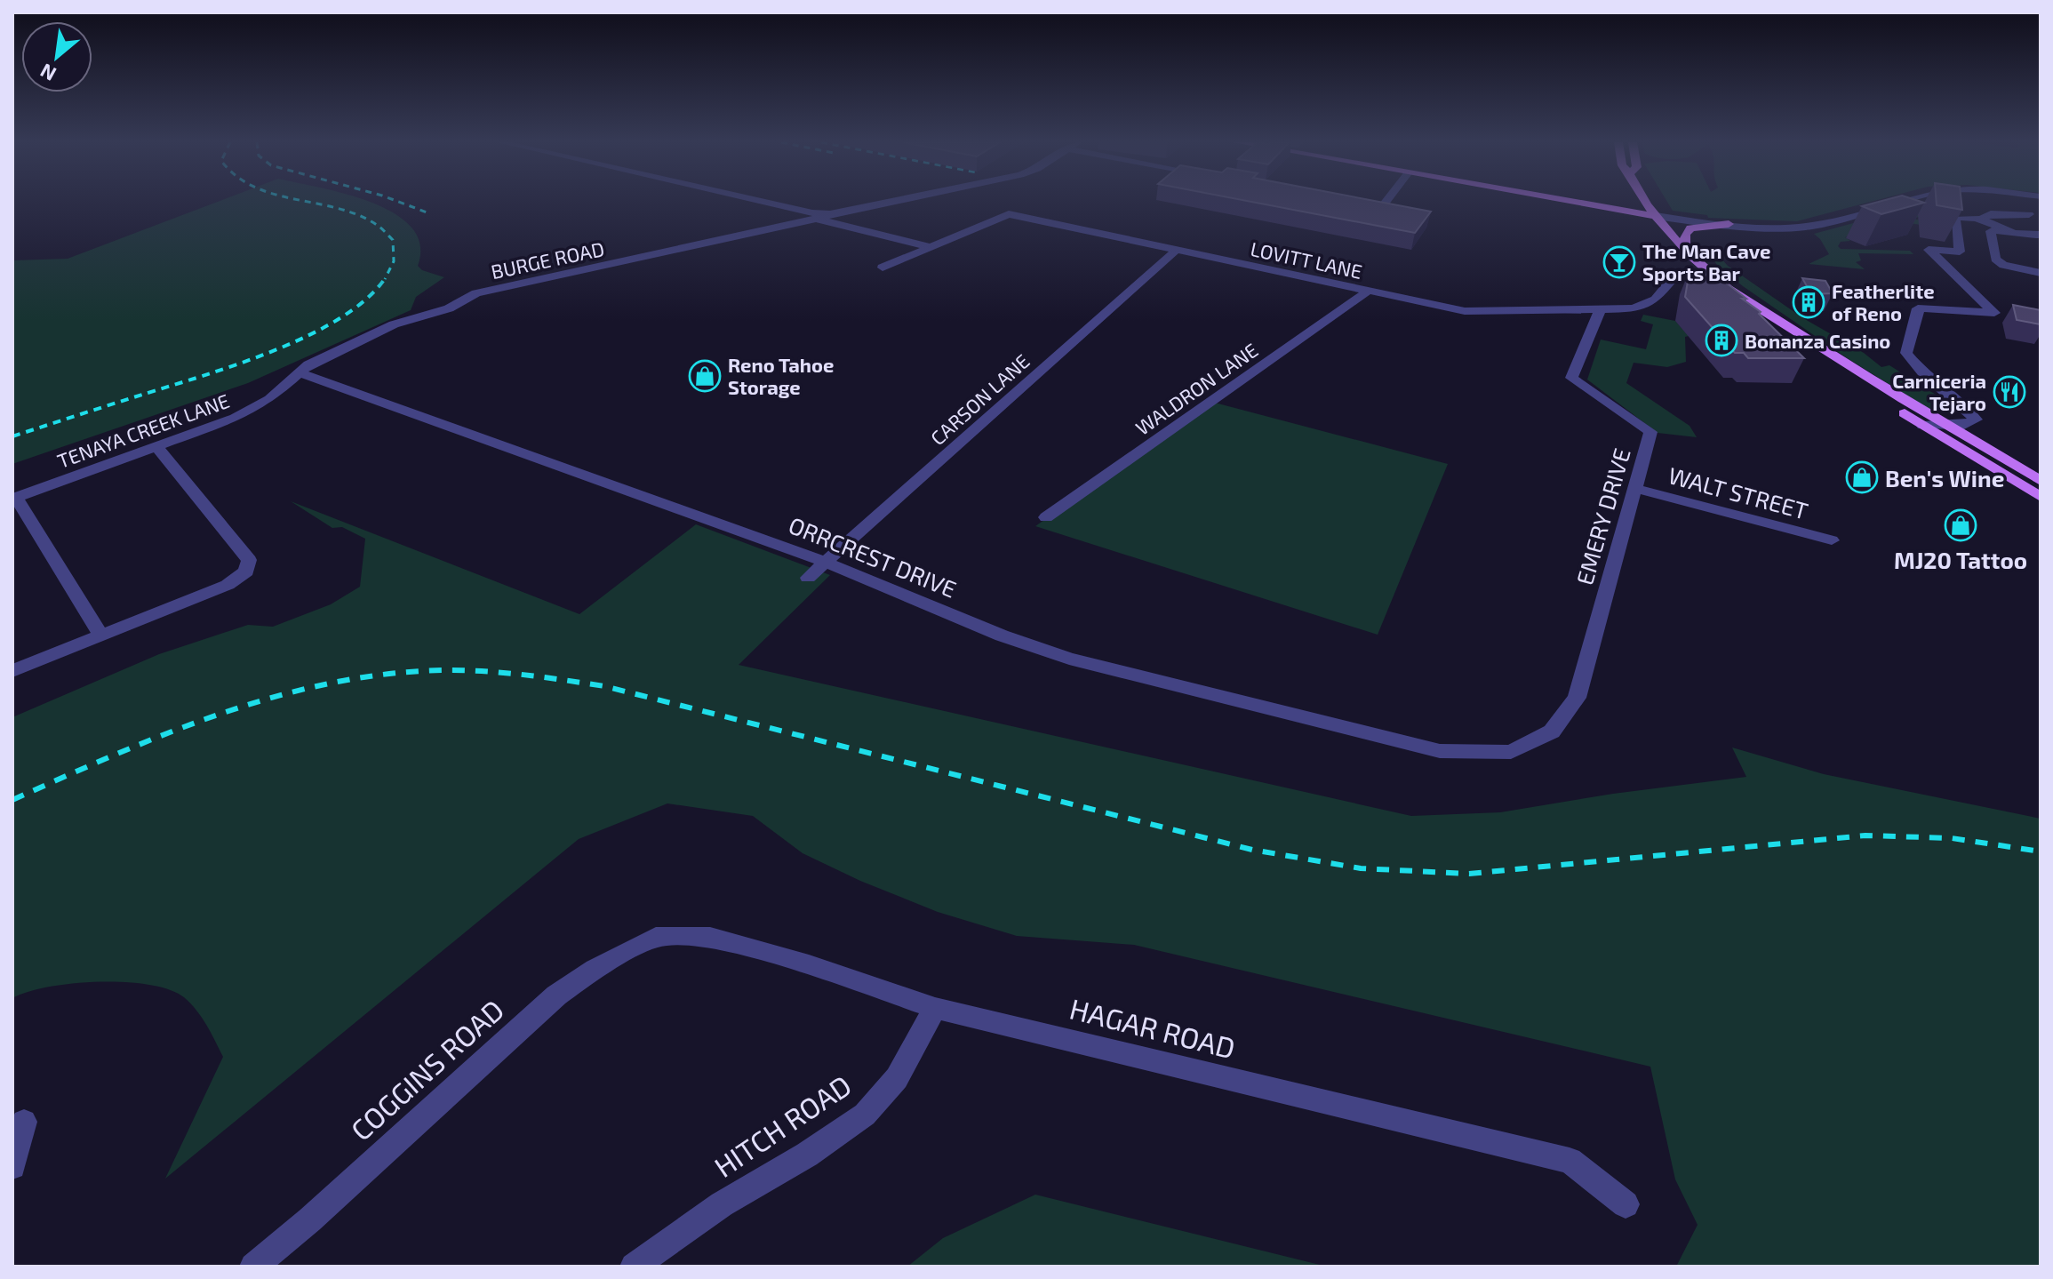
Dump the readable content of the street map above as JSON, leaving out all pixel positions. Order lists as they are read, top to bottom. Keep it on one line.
{"streets":{"street":["BURGE ROAD","LOVITT LANE","WALDRON LANE","CARSON LANE","TENAYA CREEK LANE","WALT STREET","EMERY DRIVE","ORRCREST DRIVE","HAGAR ROAD","COGGINS ROAD","HITCH ROAD"]},"crossings":[["BURGE ROAD","TENAYA CREEK LANE"],["LOVITT LANE","WALDRON LANE"],["LOVITT LANE","CARSON LANE"],["LOVITT LANE","EMERY DRIVE"],["CARSON LANE","ORRCREST DRIVE"],["TENAYA CREEK LANE","ORRCREST DRIVE"],["WALT STREET","EMERY DRIVE"],["EMERY DRIVE","ORRCREST DRIVE"],["HAGAR ROAD","COGGINS ROAD"],["HAGAR ROAD","HITCH ROAD"]],"places":{"bar":["The Man Cave Sports Bar"],"building":["Featherlite of Reno","Bonanza Casino"],"shop":["Reno Tahoe Storage","Ben's Wine","MJ20 Tattoo"],"restaurant":["Carniceria Tejaro"]},"north":"bottom left"}
